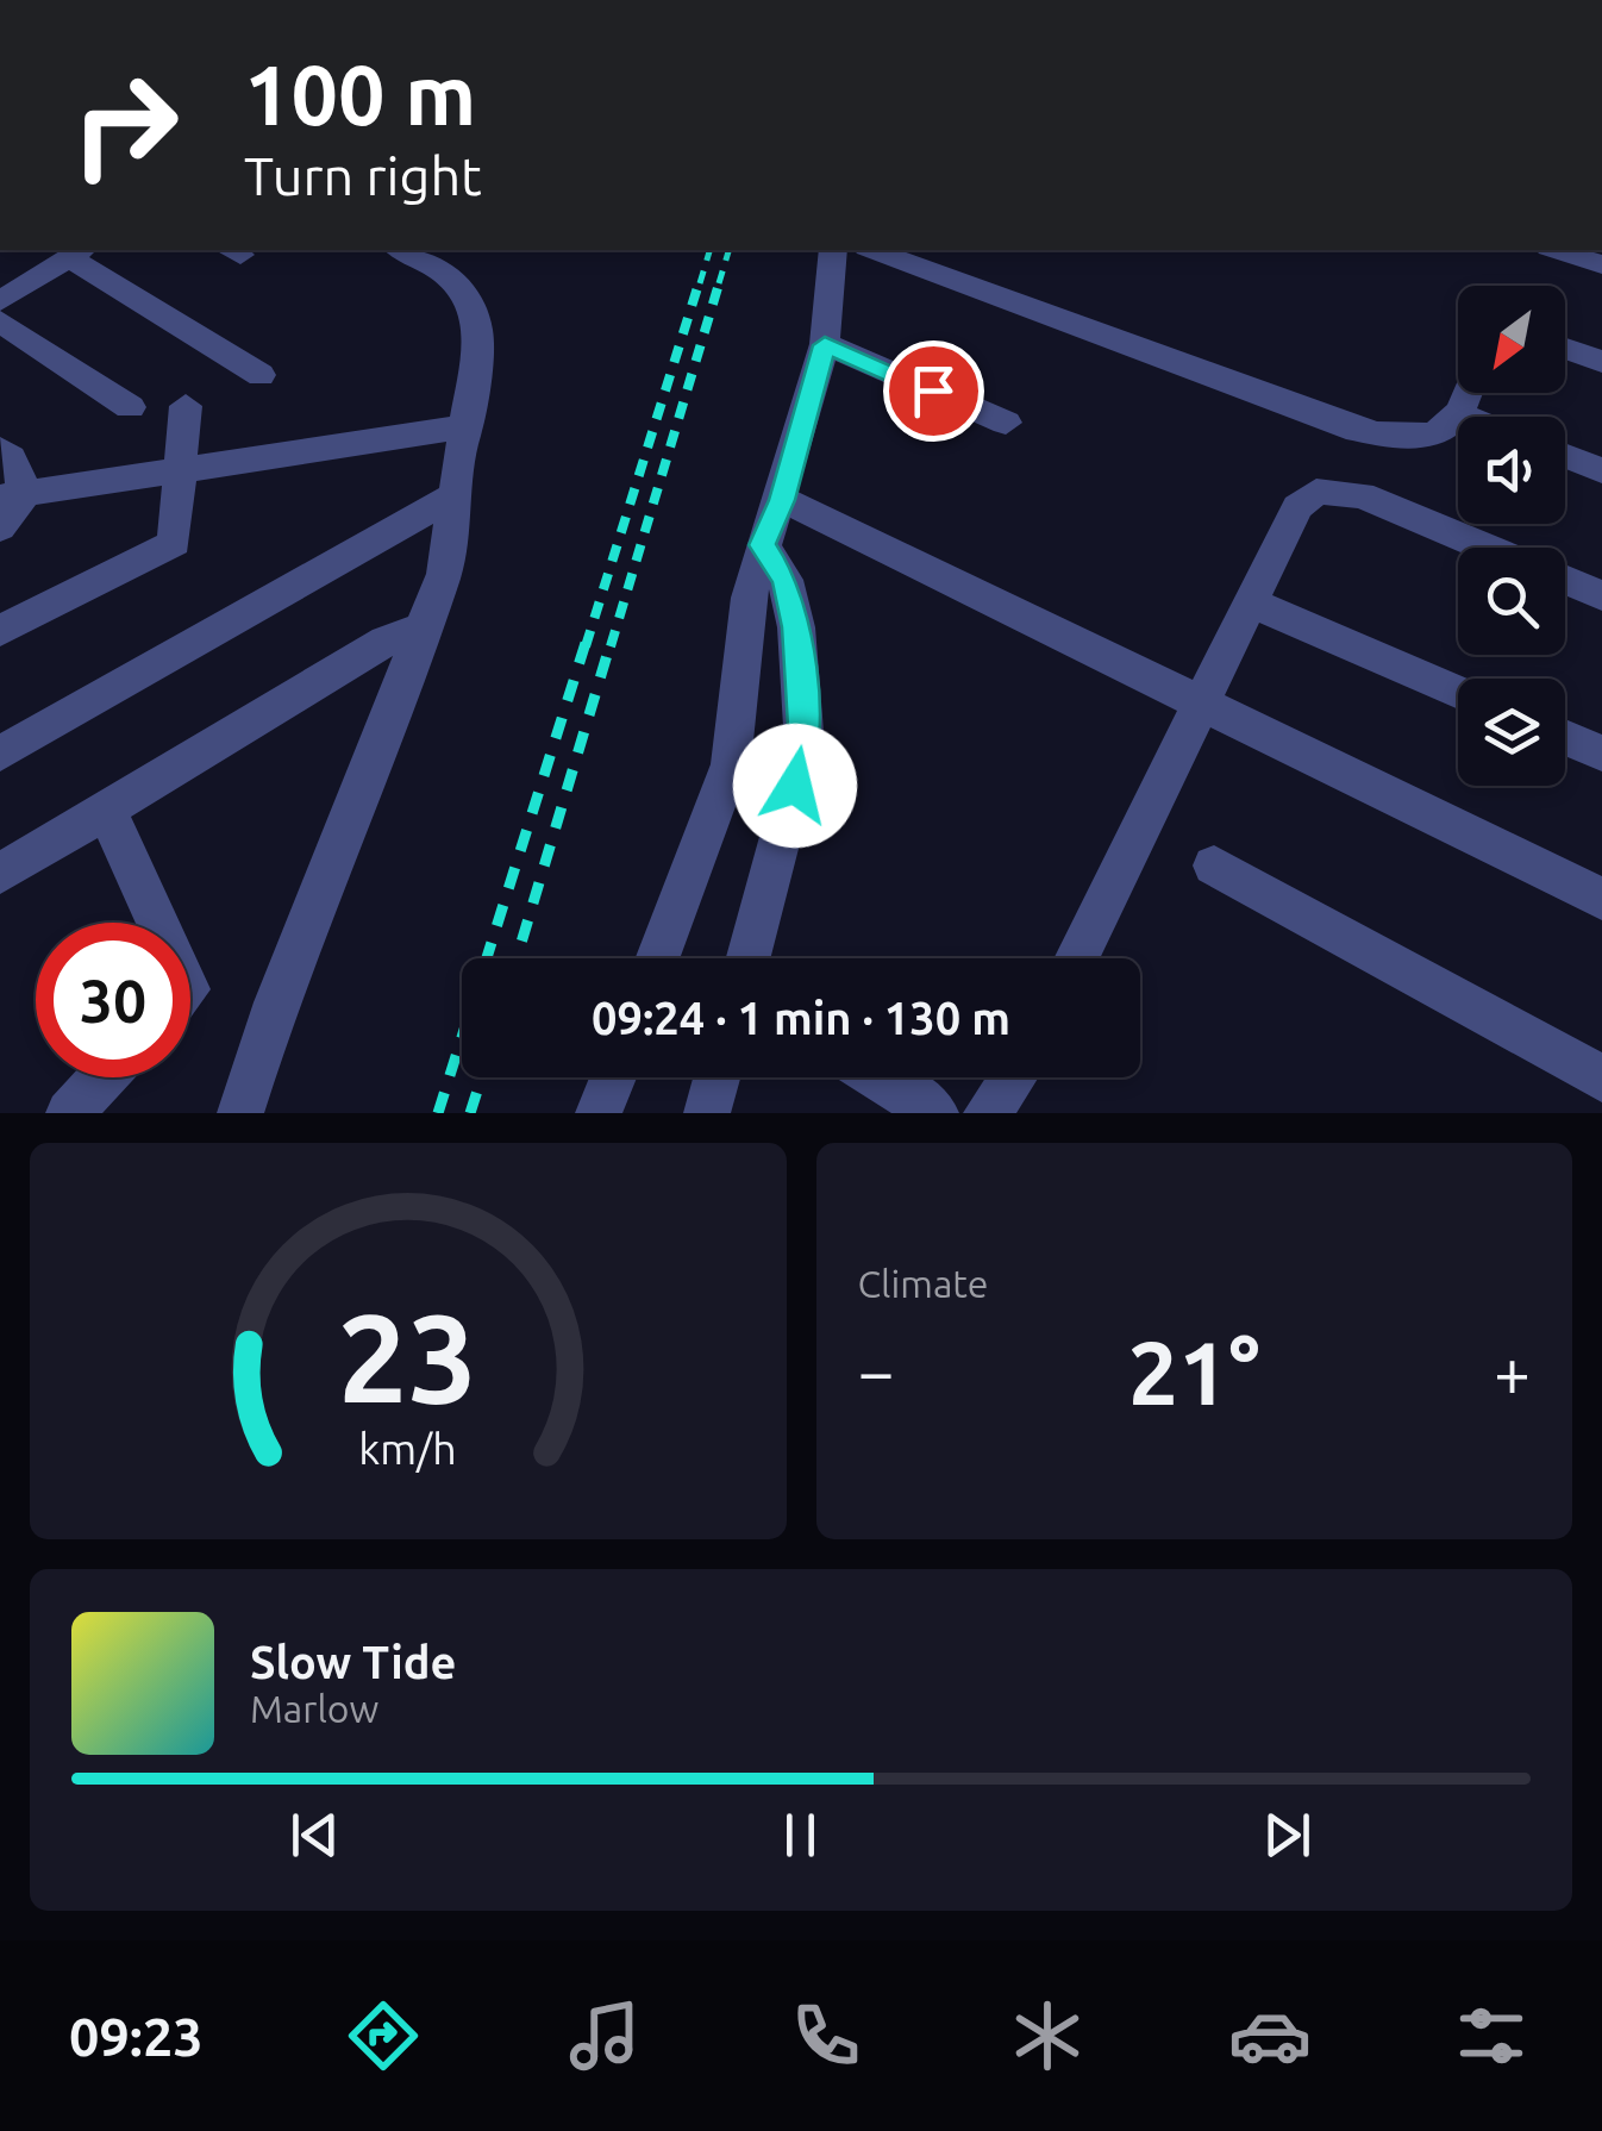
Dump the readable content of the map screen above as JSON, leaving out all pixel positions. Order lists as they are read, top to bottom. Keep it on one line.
{"north":"bottom left","page":{"turn":["100 m","Turn right"],"limit":"30","trip":"09:24 · 1 min · 130 m","tile":"Climate","heat":["−","21°","+"],"song":["Slow Tide","Marlow"],"tabs":"09:23","gauge":["23","km/h"]}}
